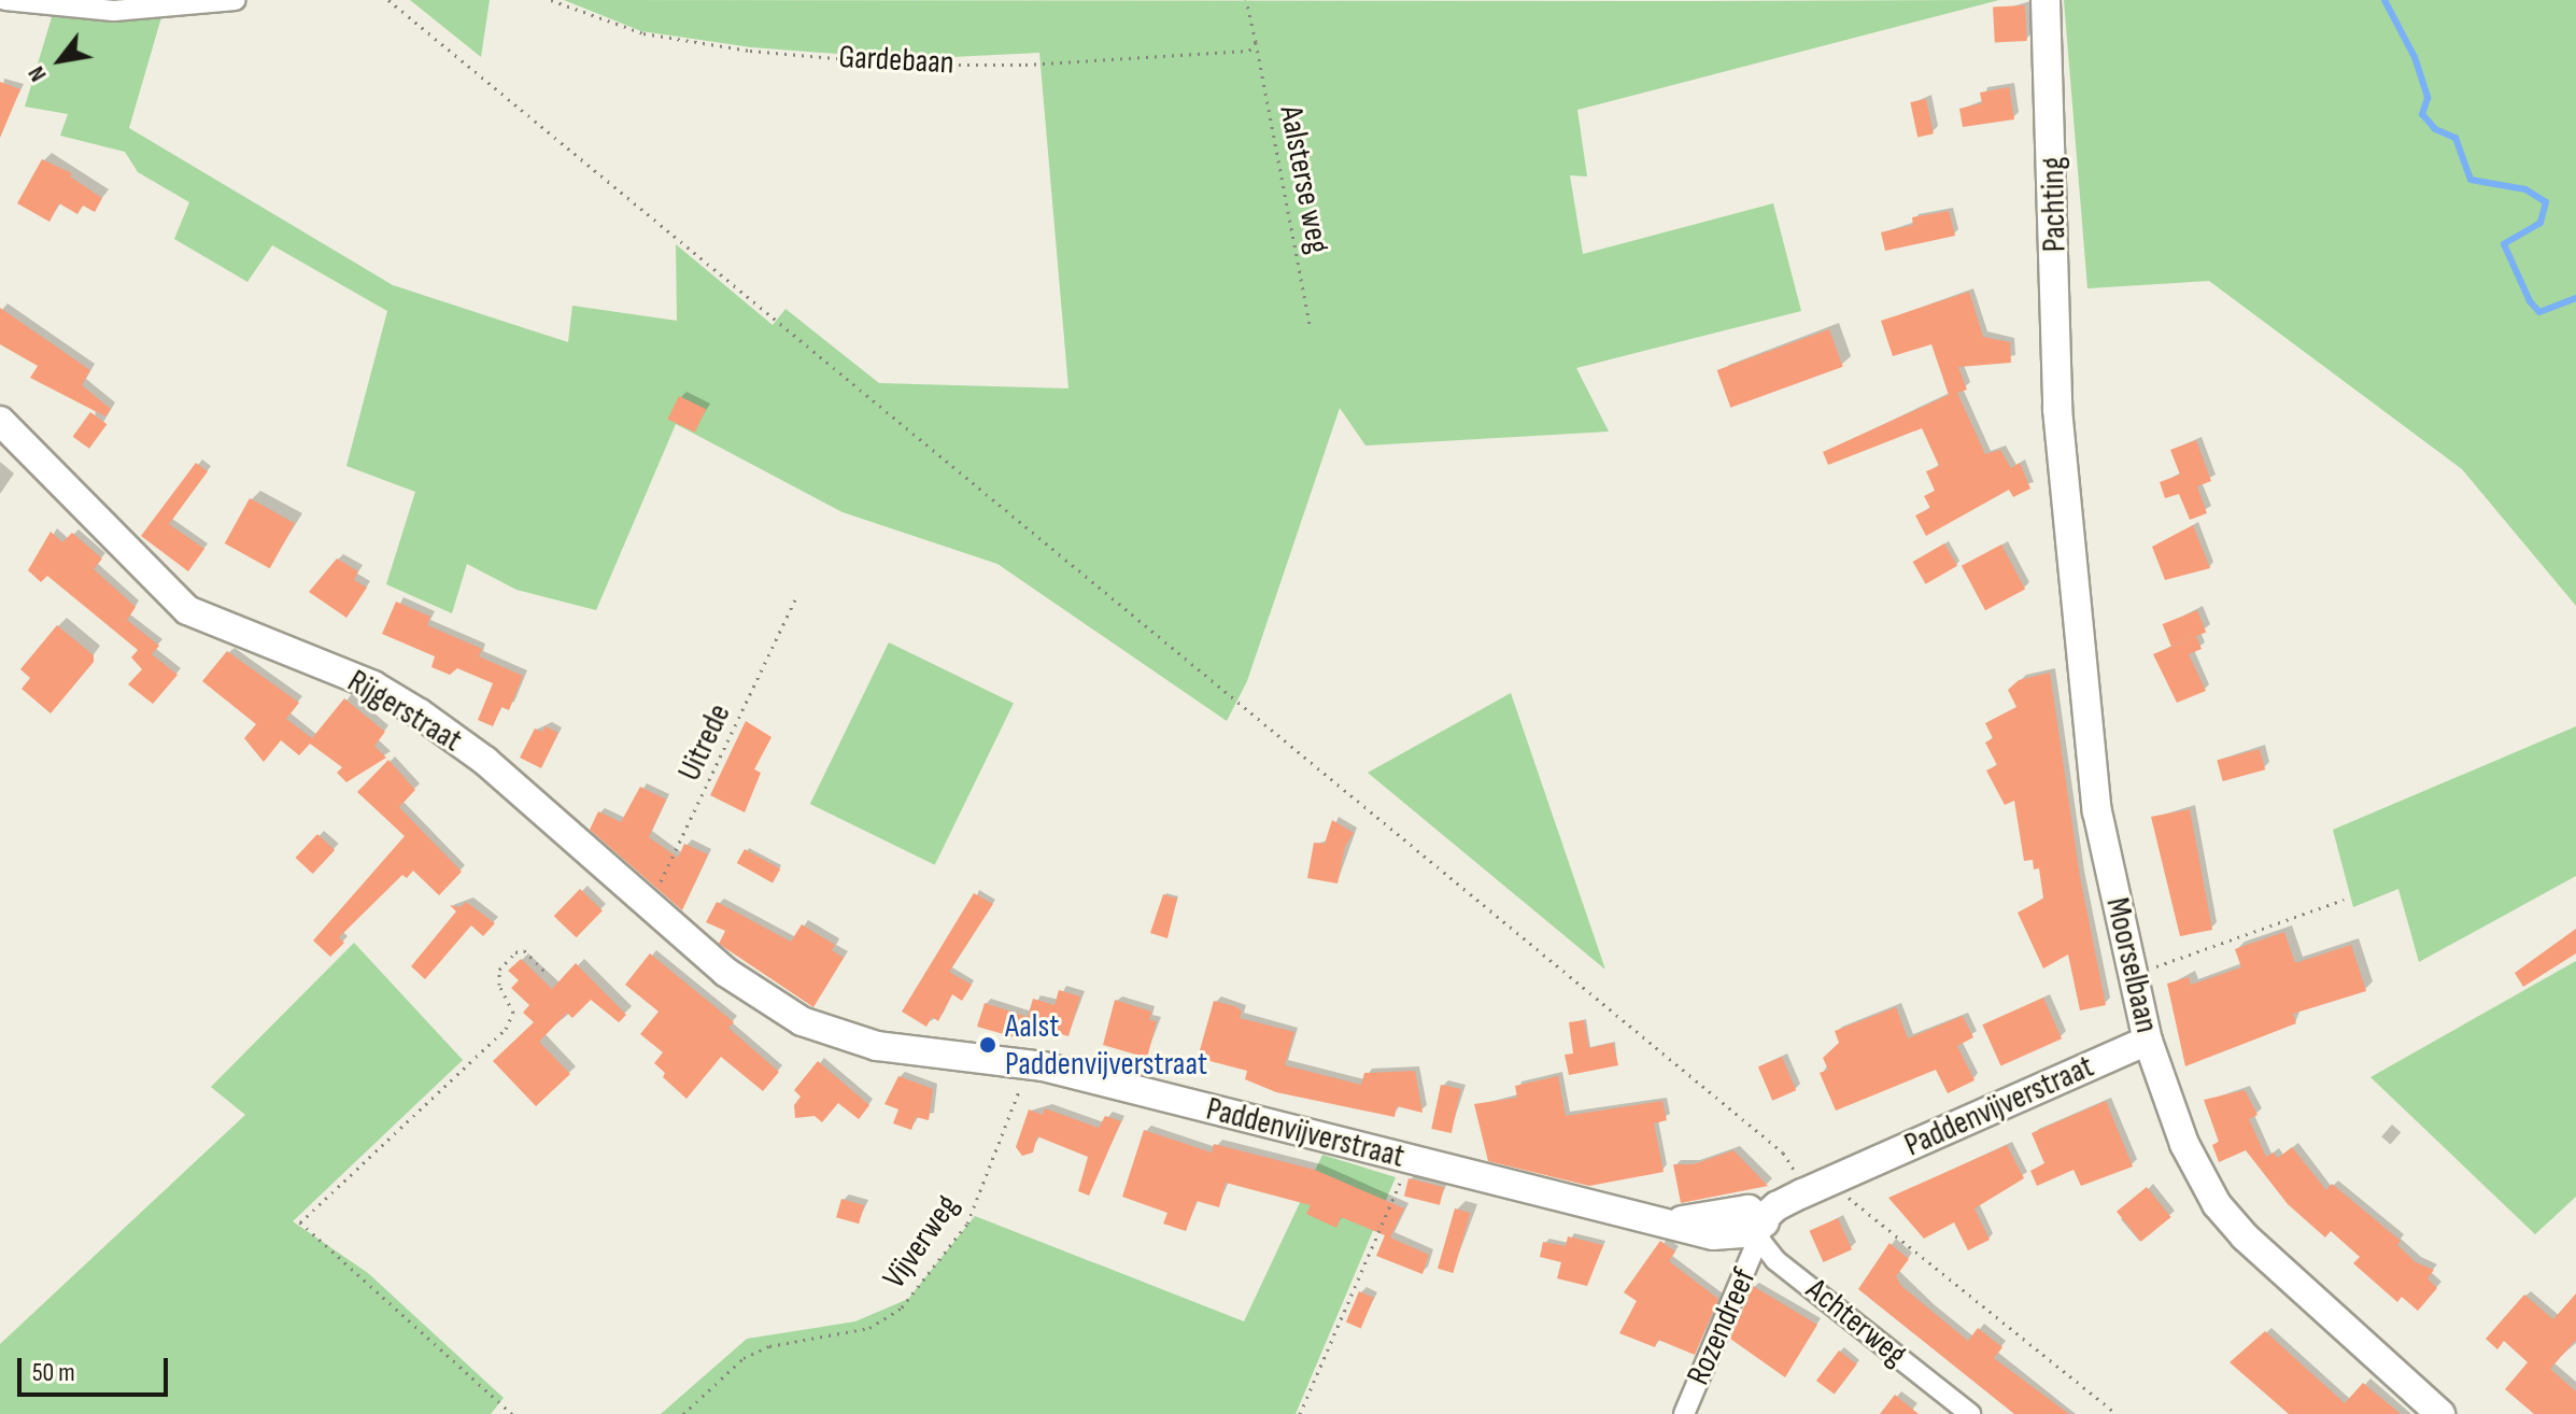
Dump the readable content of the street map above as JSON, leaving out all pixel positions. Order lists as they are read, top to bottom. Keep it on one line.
{"streets":{"street":["Pachting","Rijgerstraat","Moorselbaan","Paddenvijverstraat","Achterweg","Rozendreef"],"path":["Gardebaan","Aalsterse weg","Uitrede","Vijverweg"]},"crossings":[["Gardebaan","Aalsterse weg"],["Pachting","Moorselbaan"],["Rijgerstraat","Uitrede"],["Rijgerstraat","Paddenvijverstraat"],["Moorselbaan","Paddenvijverstraat"],["Paddenvijverstraat","Vijverweg"],["Paddenvijverstraat","Achterweg"],["Paddenvijverstraat","Rozendreef"],["Achterweg","Rozendreef"]],"places":["Aalst Paddenvijverstraat"],"scale_bar":"50 m","north":"bottom left"}
